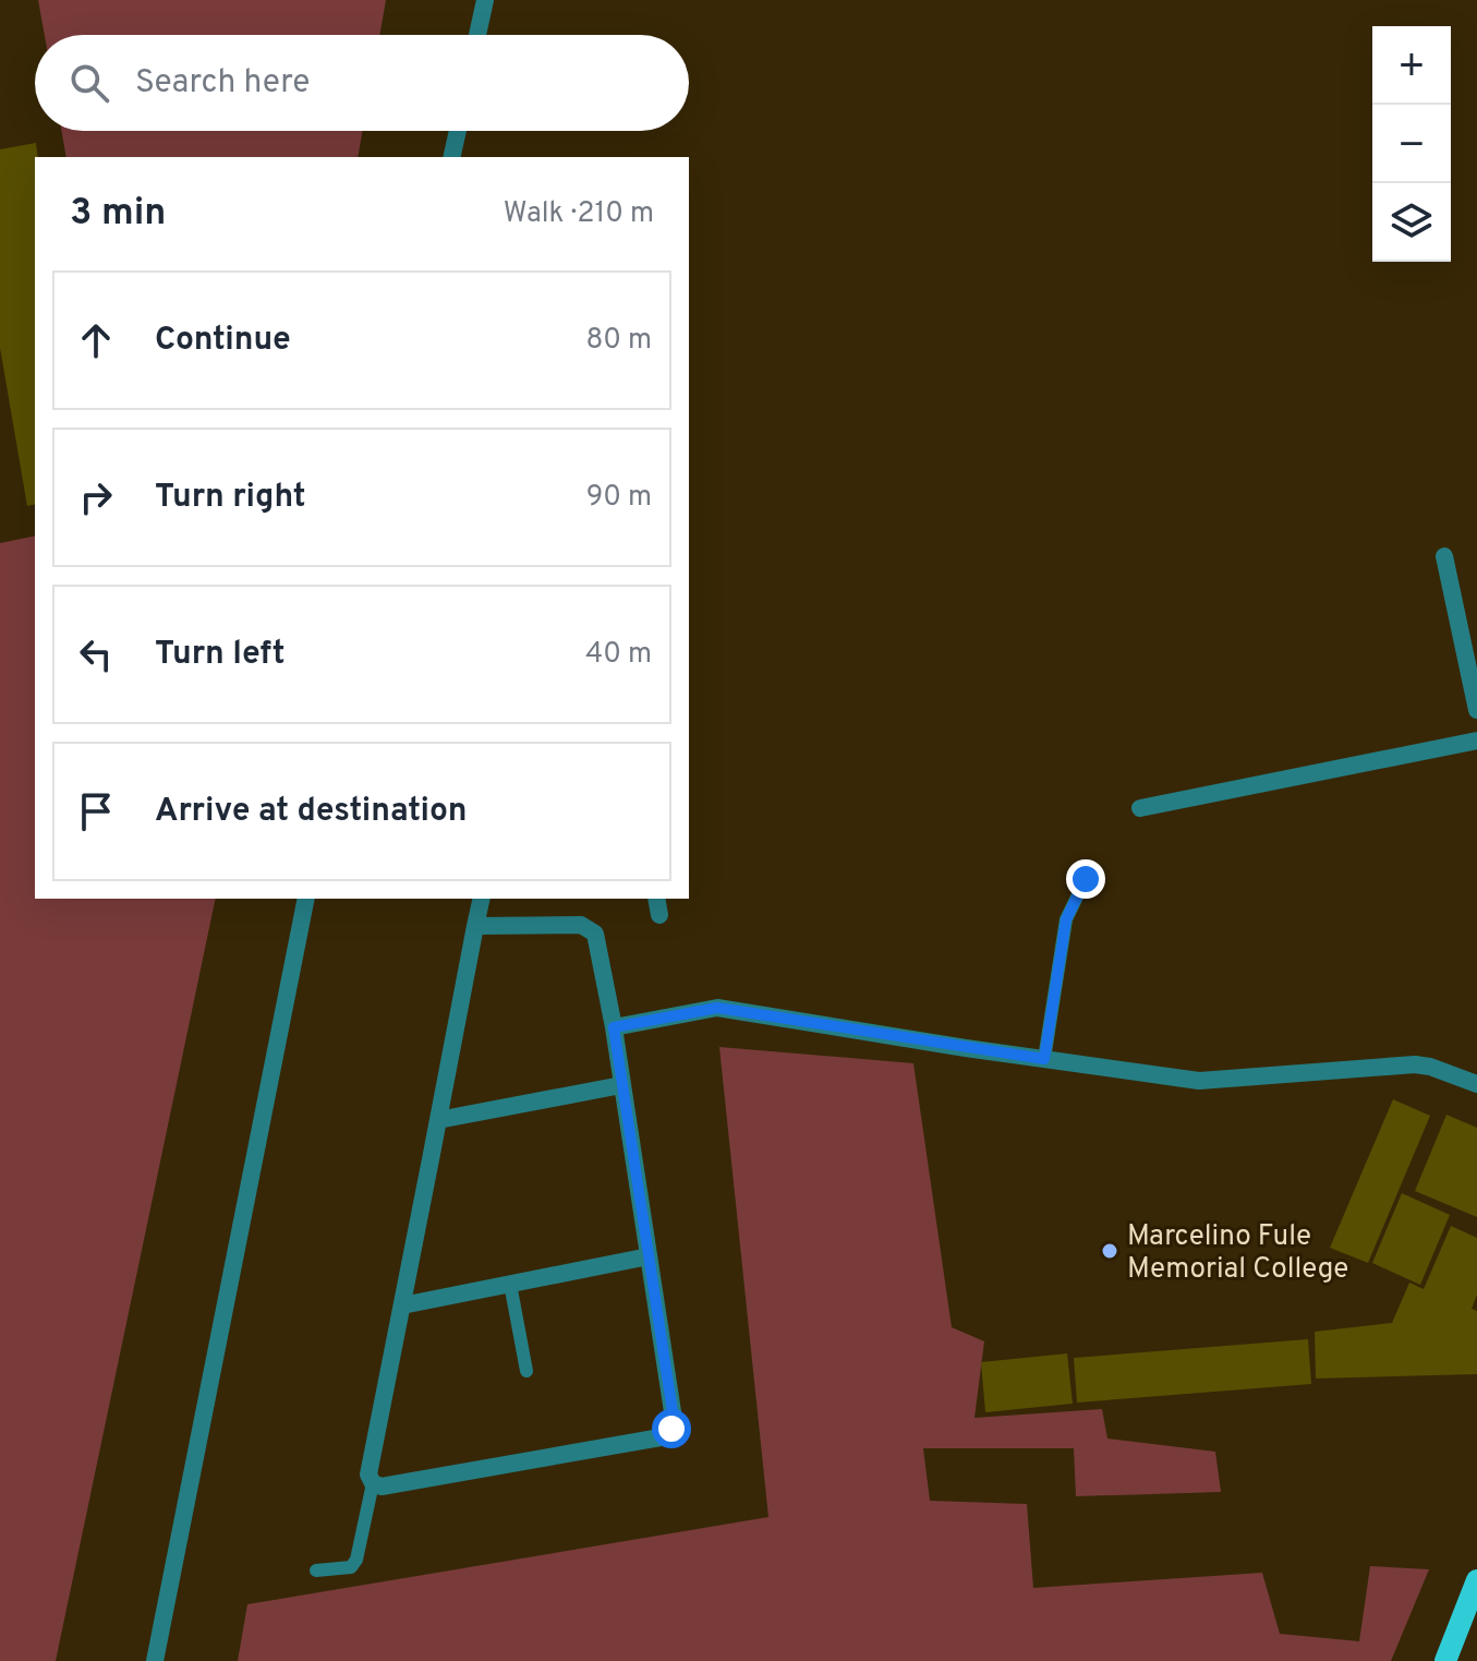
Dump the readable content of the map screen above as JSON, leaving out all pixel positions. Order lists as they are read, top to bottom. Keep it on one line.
{"places":["Marcelino Fule Memorial College"],"page":{"map_buttons":["+","−"],"search":"Search here","heading":["3 min","Walk · 210 m"],"list":[["Continue","80 m"],["Turn right","90 m"],["Turn left","40 m"],"Arrive at destination"]}}
